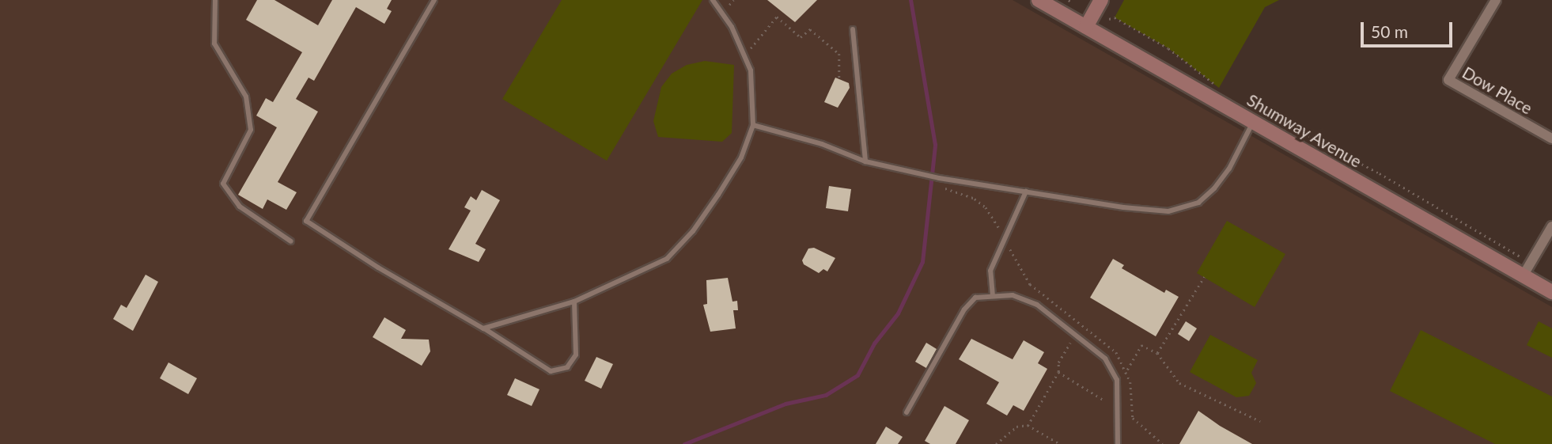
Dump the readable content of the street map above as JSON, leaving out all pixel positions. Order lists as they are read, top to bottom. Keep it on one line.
{"streets":{"street":["Dow Place","Shumway Avenue"]},"scale_bar":"50 m"}
